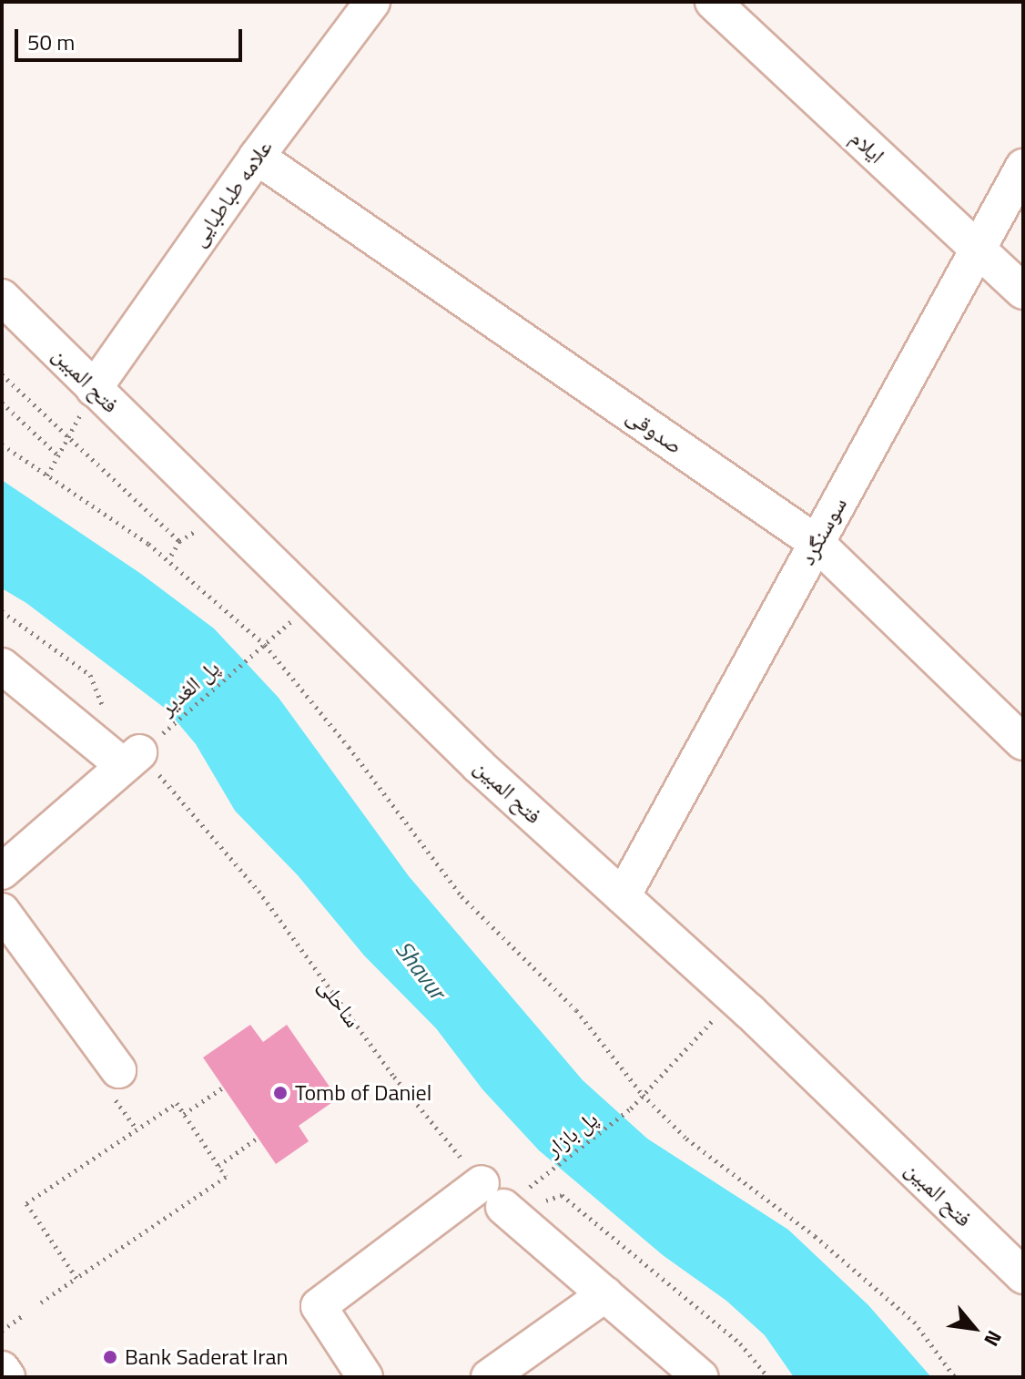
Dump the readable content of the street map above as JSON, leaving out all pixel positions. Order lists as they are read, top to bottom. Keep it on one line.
{"streets":{"street":["ایلام","علامه طباطبایی","فتح المبین","صدوقی","سوسنگرد"],"path":["پل الغدیر","ساحلی","پل بازار"]},"crossings":[["ایلام","سوسنگرد"],["علامه طباطبایی","فتح المبین"],["علامه طباطبایی","صدوقی"],["فتح المبین","سوسنگرد"],["فتح المبین","پل الغدیر"],["فتح المبین","پل بازار"],["صدوقی","سوسنگرد"],["پل الغدیر","ساحلی"]],"water":["Shavur"],"places":["Tomb of Daniel","Bank Saderat Iran"],"scale_bar":"50 m","north":"bottom right"}
